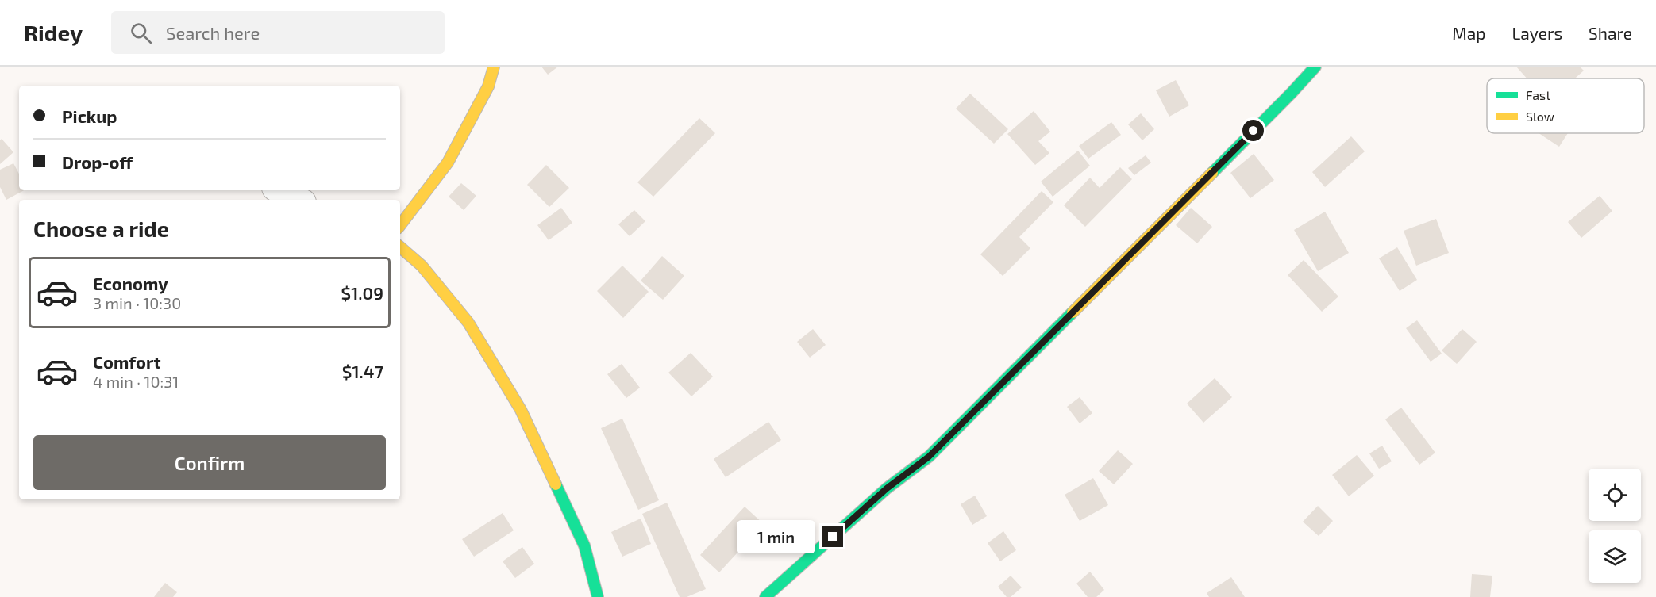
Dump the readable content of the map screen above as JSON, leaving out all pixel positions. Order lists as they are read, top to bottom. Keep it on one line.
{"legend":["Fast","Slow"],"page":{"header":"Ridey","search":"Search here","nav":["Map","Layers","Share"],"banner":["Pickup","Drop-off"],"heading":"Choose a ride","list":[{"name":"Economy","note":"3 min · 10:30","value":"$1.09"},{"name":"Comfort","note":"4 min · 10:31","value":"$1.47"}],"buttons":"Confirm","bubble":"1 min"}}
